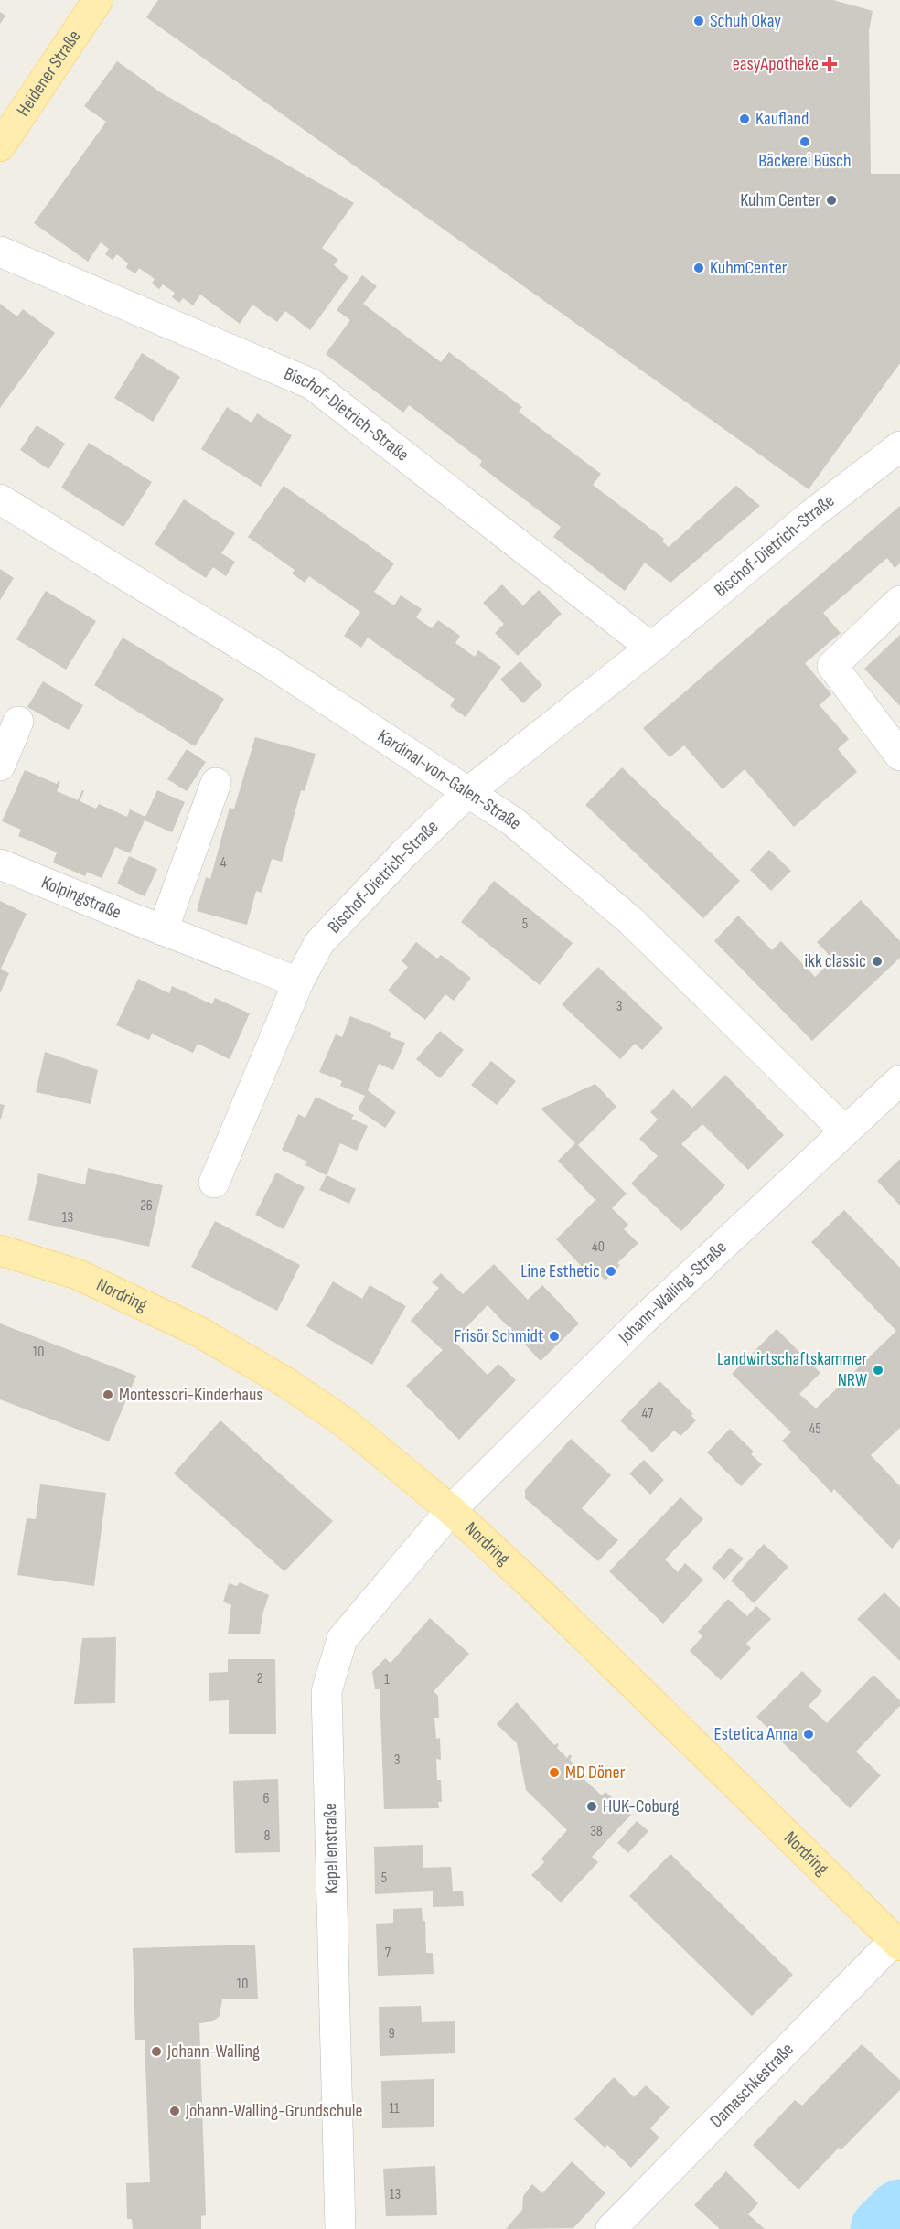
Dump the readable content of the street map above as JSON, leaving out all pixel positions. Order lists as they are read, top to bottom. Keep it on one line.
{"streets":{"main road":["Heidener Straße","Nordring"],"street":["Bischof-Dietrich-Straße","Kardinal-von-Galen-Straße","Kolpingstraße","Johann-Walling-Straße","Kapellenstraße","Damaschkestraße"]},"crossings":[["Bischof-Dietrich-Straße","Kardinal-von-Galen-Straße"],["Bischof-Dietrich-Straße","Kolpingstraße"],["Kardinal-von-Galen-Straße","Johann-Walling-Straße"],["Johann-Walling-Straße","Nordring"],["Johann-Walling-Straße","Kapellenstraße"],["Nordring","Kapellenstraße"],["Nordring","Damaschkestraße"]],"places":{"other":["Schuh Okay","Kaufland","Bäckerei Büsch","Kuhm Center","KuhmCenter","ikk classic","Line Esthetic","Frisör Schmidt","Landwirtschaftskammer NRW","Montessori-Kinderhaus","Estetica Anna","MD Döner","HUK-Coburg","Johann-Walling","Johann-Walling-Grundschule"],"health":["easyApotheke"]},"house_numbers":["4","5","3","26","13","40","10","47","45","2","1","3","6","38","8","5","7","10","9","11","13"]}
